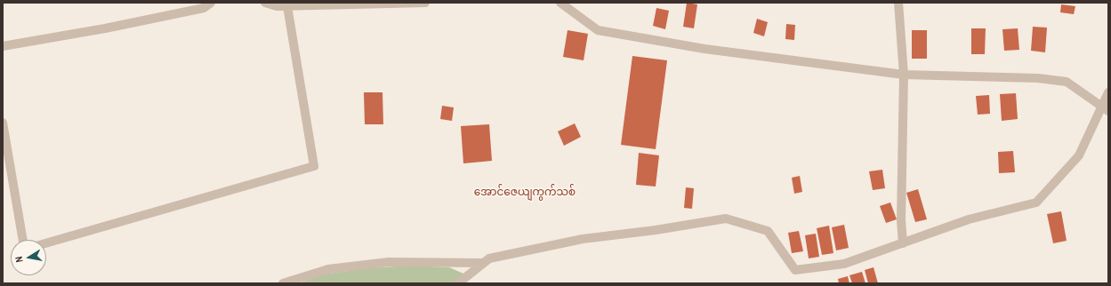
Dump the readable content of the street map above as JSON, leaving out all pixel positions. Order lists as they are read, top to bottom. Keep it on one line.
{"districts":["အောင်ဇေယျကွက်သစ်"],"north":"left"}
